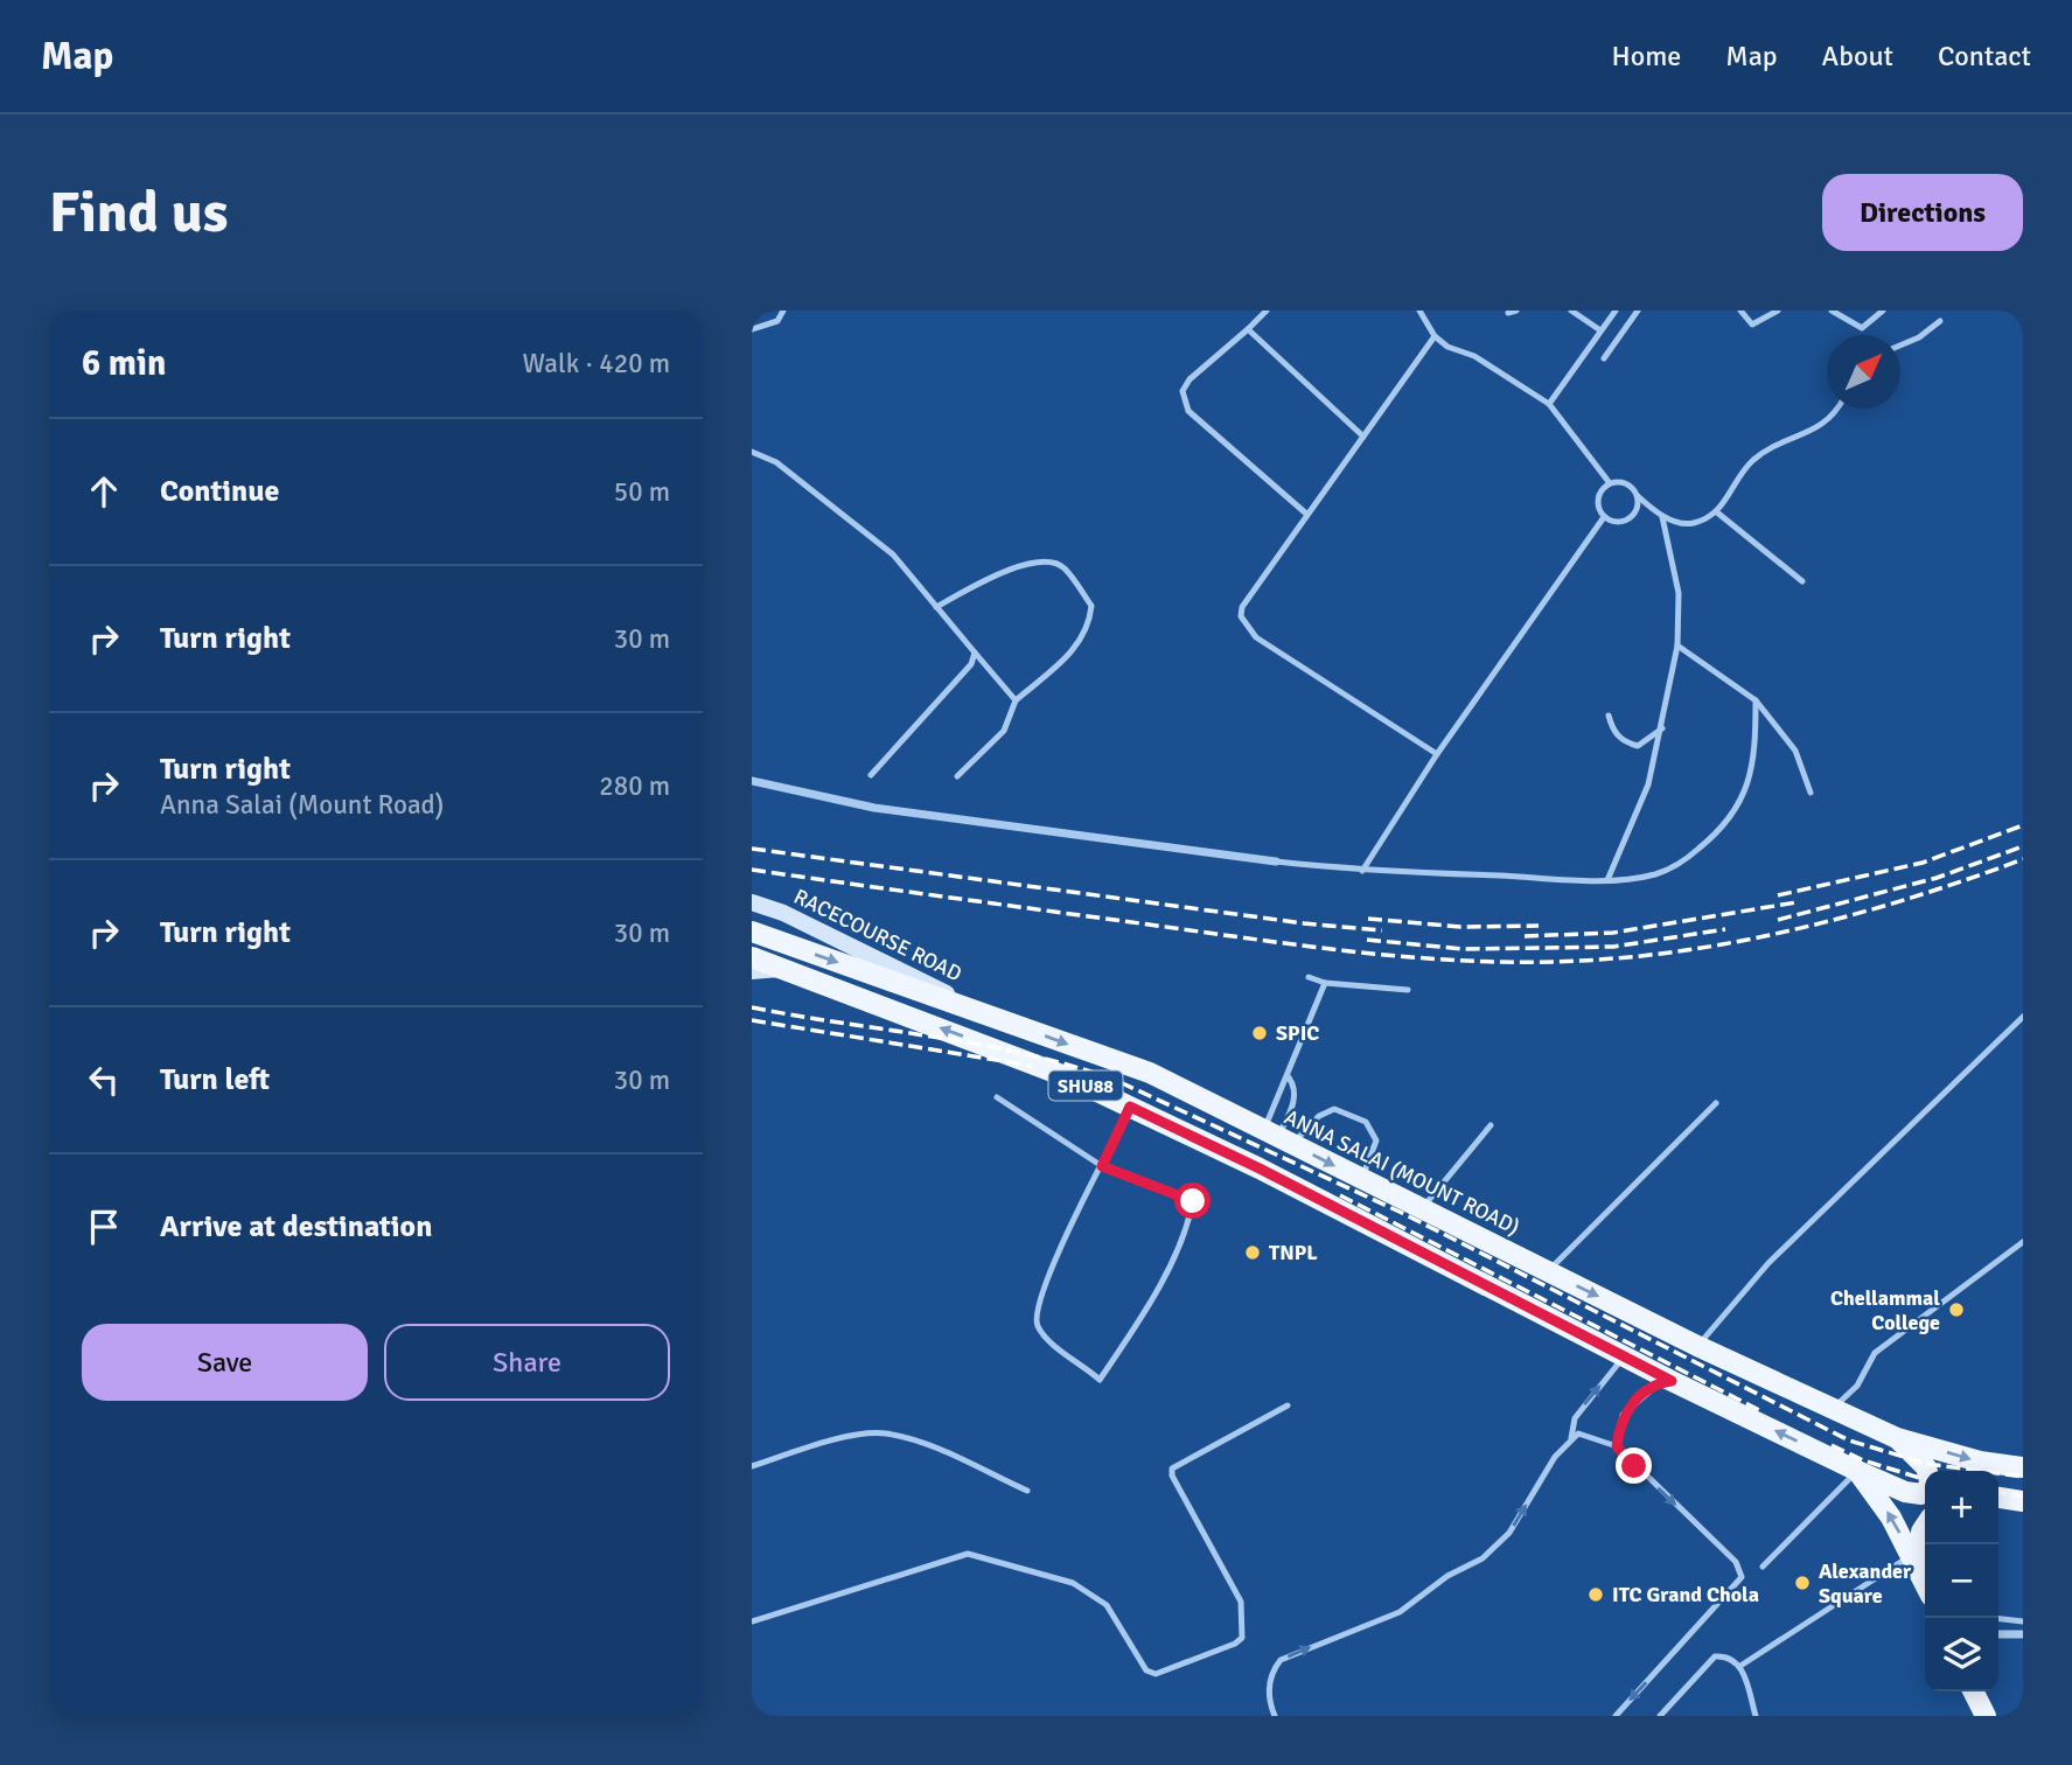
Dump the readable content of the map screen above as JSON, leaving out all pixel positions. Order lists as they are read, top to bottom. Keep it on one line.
{"streets":{"main road":["RACECOURSE ROAD","SHU88","ANNA SALAI (MOUNT ROAD)"]},"crossings":[["RACECOURSE ROAD","ANNA SALAI (MOUNT ROAD)"],["SHU88","ANNA SALAI (MOUNT ROAD)"]],"places":["SPIC","TNPL","Chellammal College","Alexander Square","ITC Grand Chola"],"north":"top right","page":{"header":"Map","nav":["Home","Map","About","Contact"],"buttons":["Directions",["Save","Share"]],"title":"Find us","heading":["6 min","Walk · 420 m"],"list":[["Continue","50 m"],["Turn right","30 m"],["Turn right","Anna Salai (Mount Road)","280 m"],["Turn right","30 m"],["Turn left","30 m"],"Arrive at destination"],"map_buttons":["+","−"]}}
